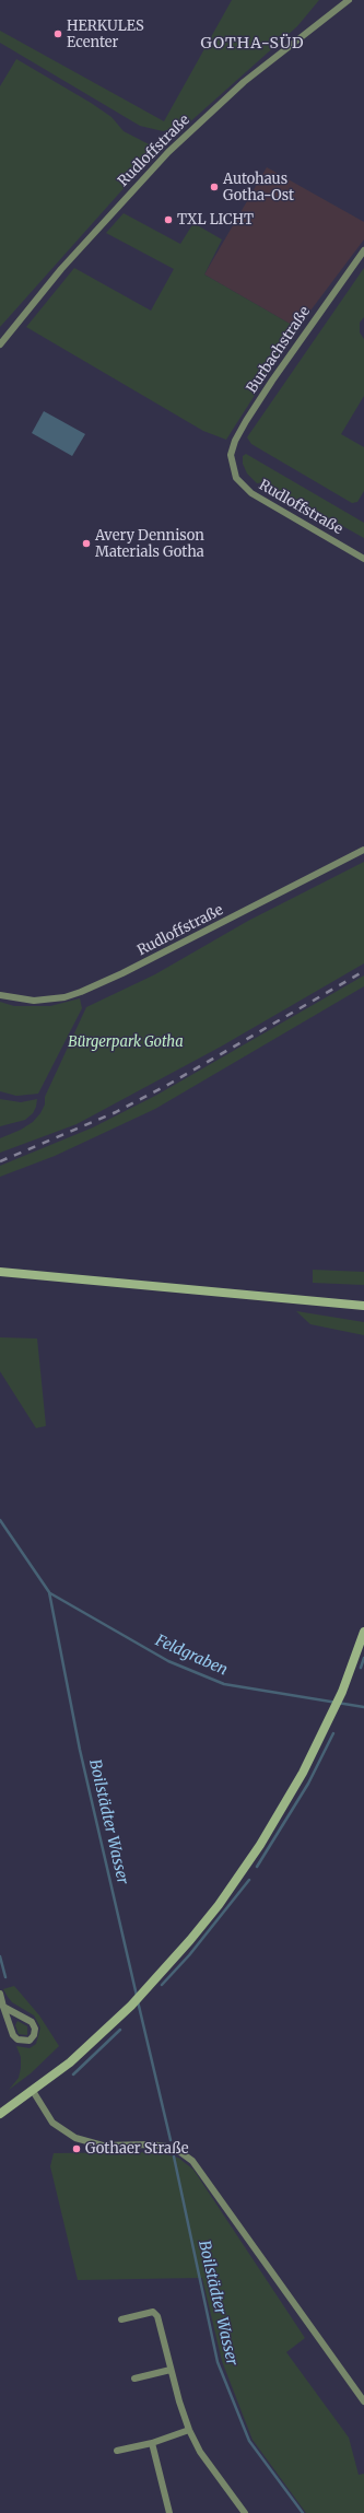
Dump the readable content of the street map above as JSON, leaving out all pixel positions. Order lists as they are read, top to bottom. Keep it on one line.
{"streets":{"street":["Rudloffstraße","Burbachstraße"]},"crossings":[["Rudloffstraße","Burbachstraße"]],"districts":["GOTHA-SÜD"],"water":["Feldgraben","Boilstädter Wasser"],"parks":["Bürgerpark Gotha"],"places":["HERKULES Ecenter","Autohaus Gotha-Ost","TXL LICHT","Avery Dennison Materials Gotha","Gothaer Straße"]}
